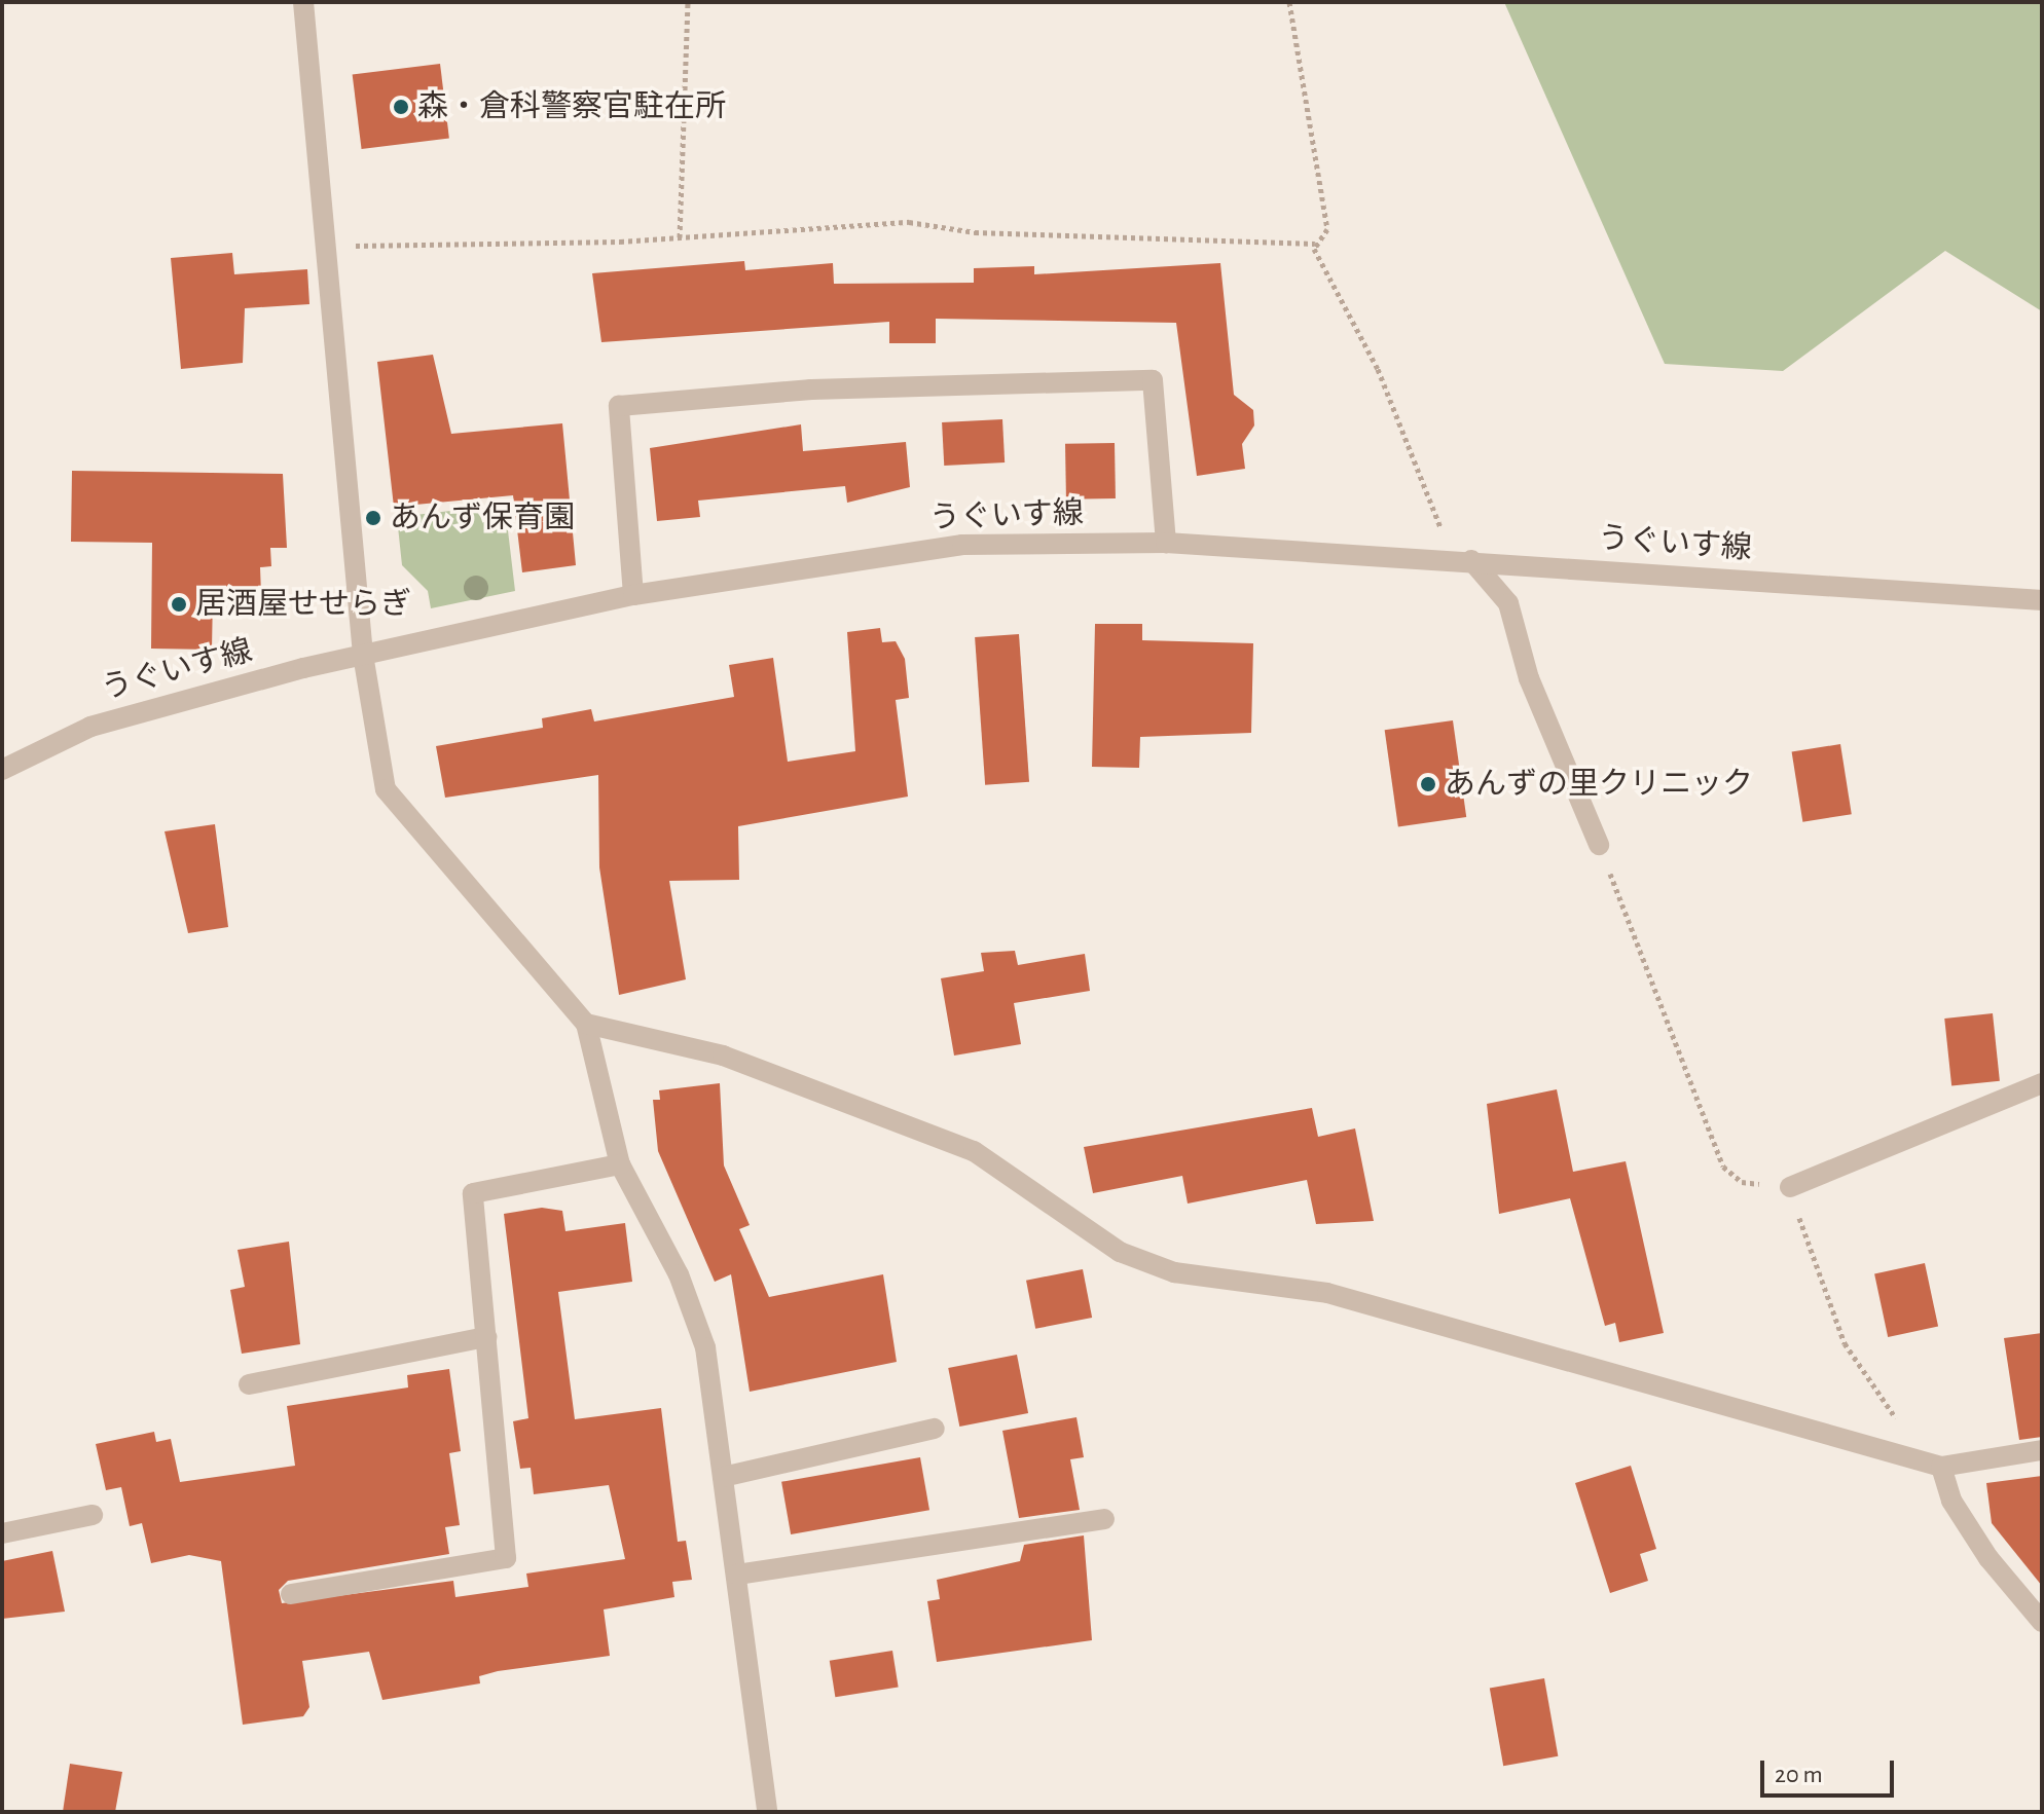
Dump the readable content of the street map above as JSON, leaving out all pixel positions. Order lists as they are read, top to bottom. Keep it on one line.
{"streets":{"street":["うぐいす線"]},"places":["森・倉科警察官駐在所","あんず保育園","居酒屋せせらぎ","あんずの里クリニック"],"scale_bar":"20 m"}
